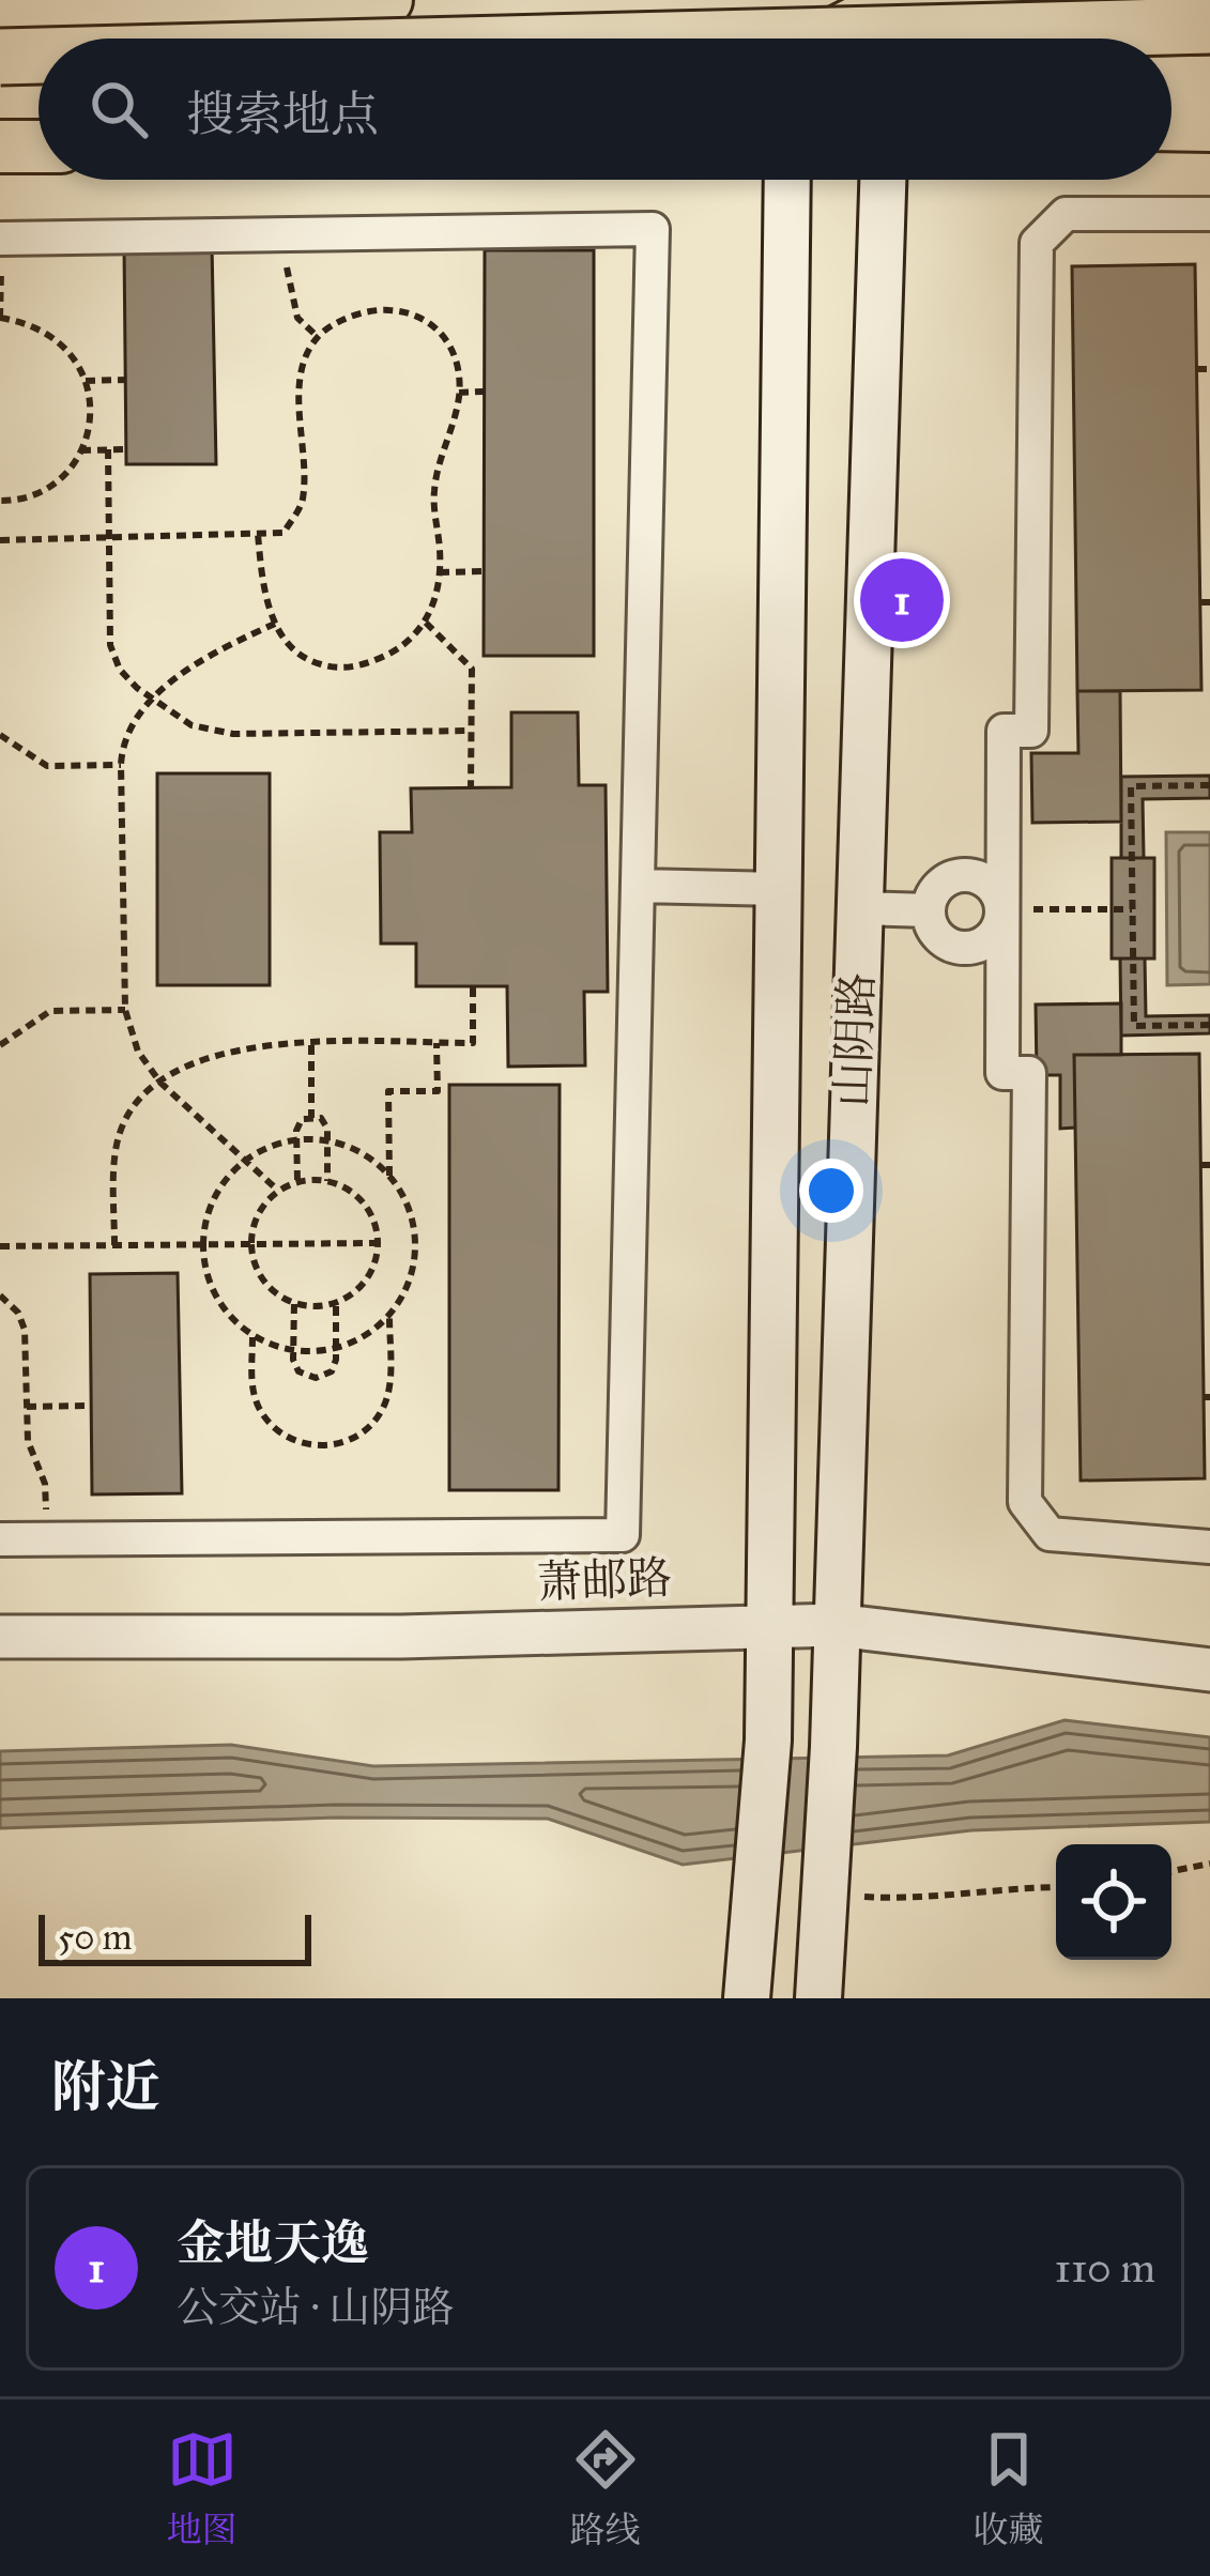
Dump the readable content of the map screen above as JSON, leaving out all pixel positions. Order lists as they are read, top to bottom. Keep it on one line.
{"streets":{"main road":["山阴路"],"street":["萧邮路"]},"crossings":[["山阴路","萧邮路"]],"scale_bar":"50 m","page":{"search":"搜索地点","pins":"1","scale":"50 m","heading":"附近","list":[{"mark":"1","name":"金地天逸","note":"公交站 · 山阴路","value":"110 m"}],"nav":["地图","路线","收藏"]}}
